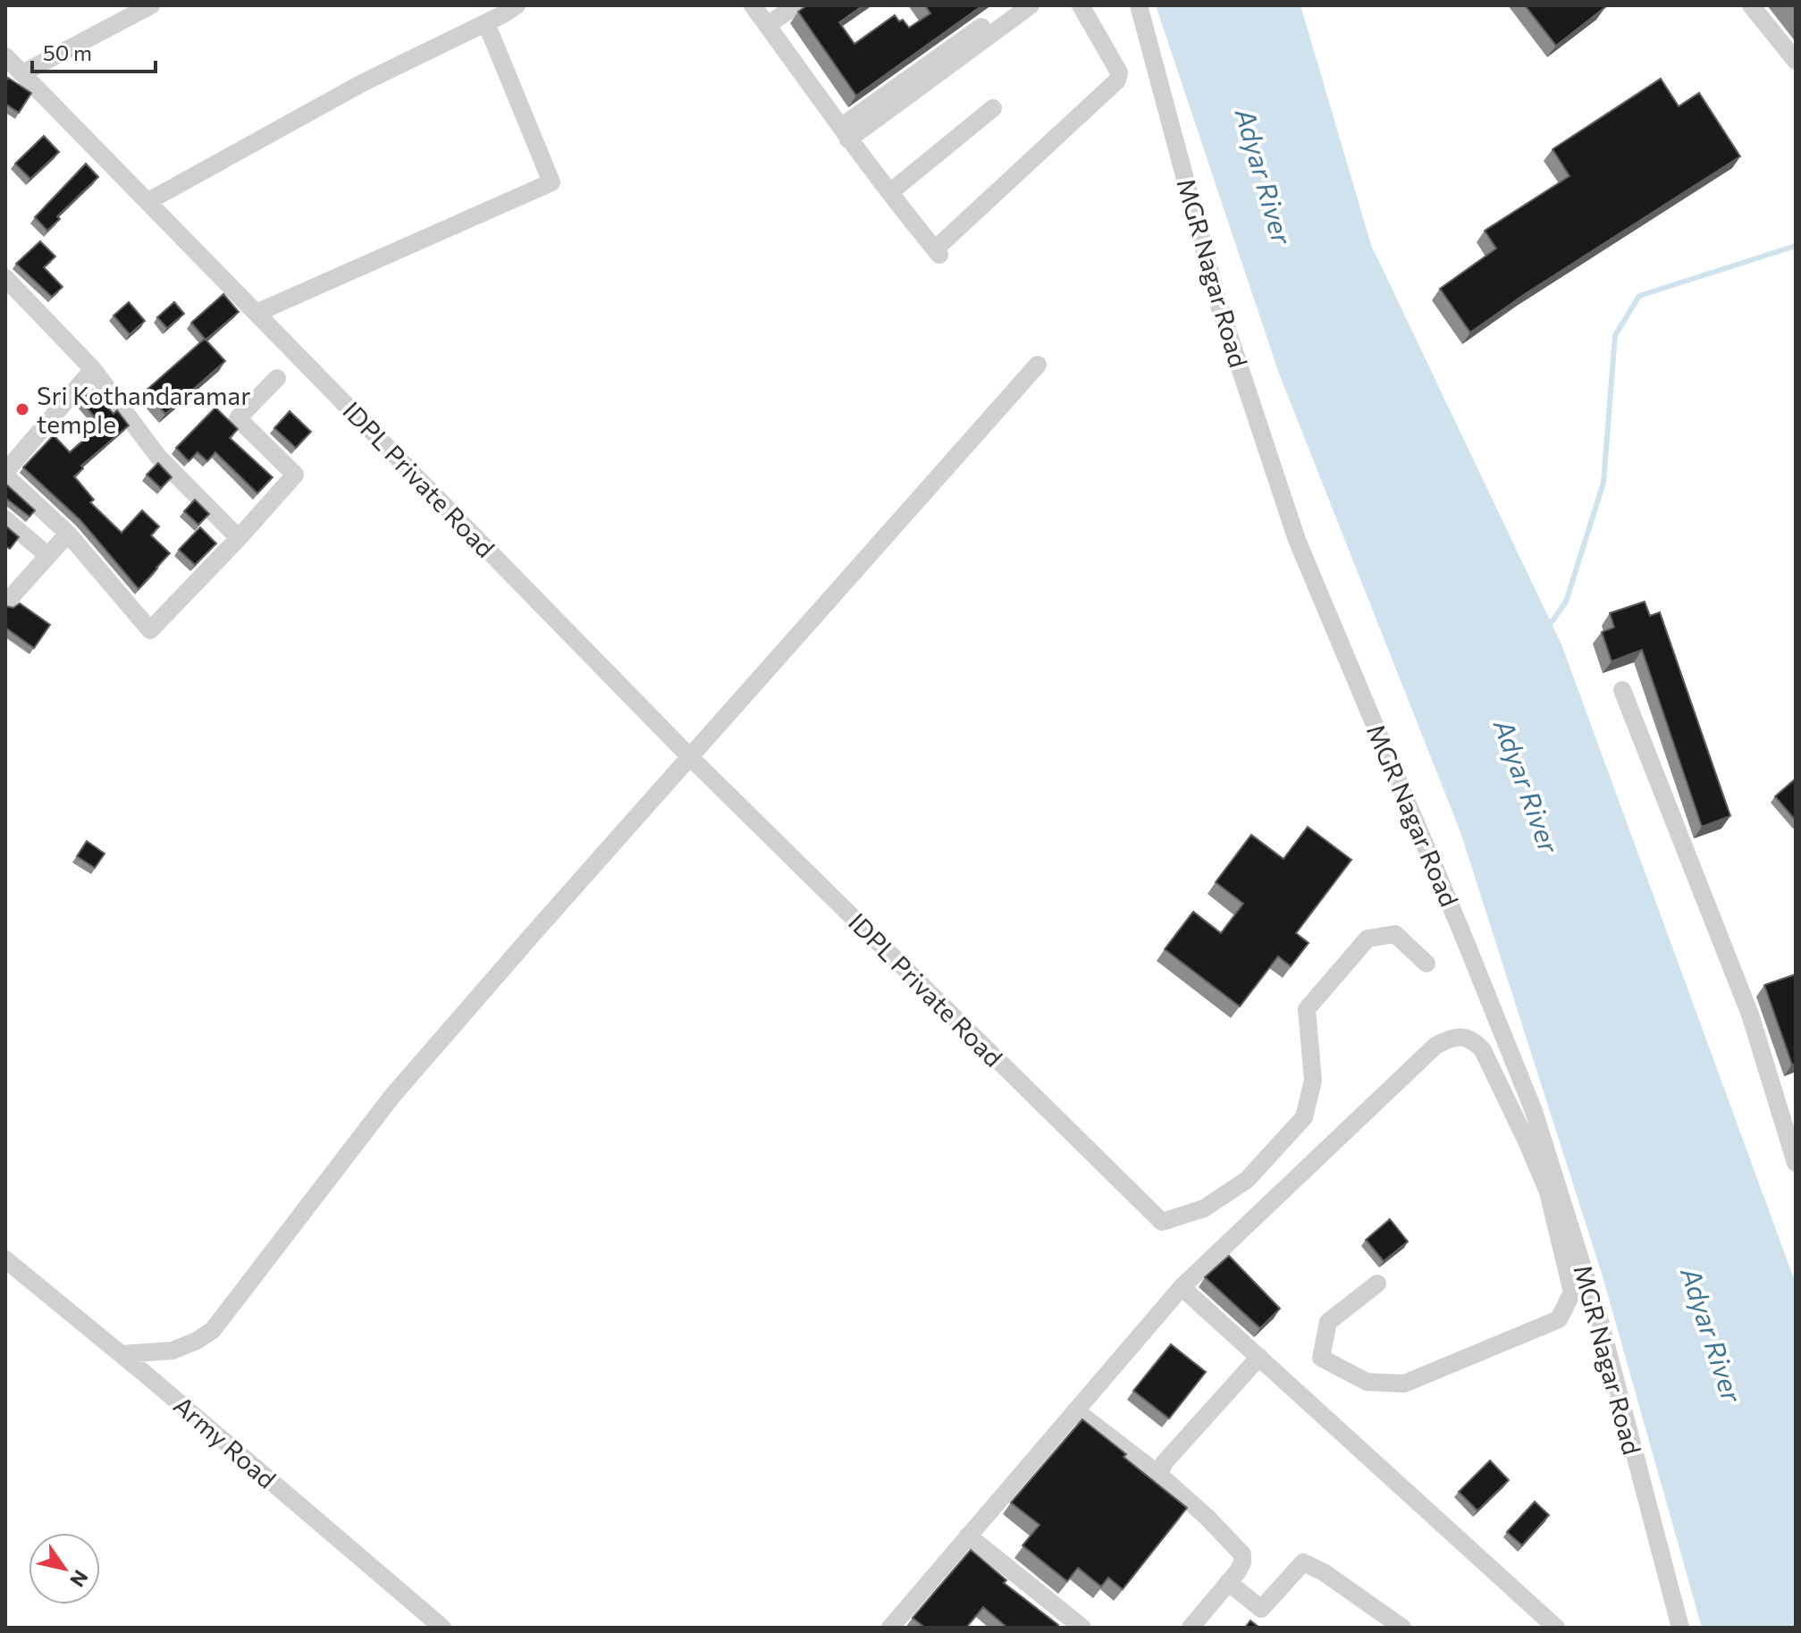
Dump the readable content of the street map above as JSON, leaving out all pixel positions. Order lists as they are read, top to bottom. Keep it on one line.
{"streets":{"street":["MGR Nagar Road","IDPL Private Road","Army Road"]},"water":["Adyar River"],"places":["Sri Kothandaramar temple"],"scale_bar":"50 m","north":"bottom right"}
